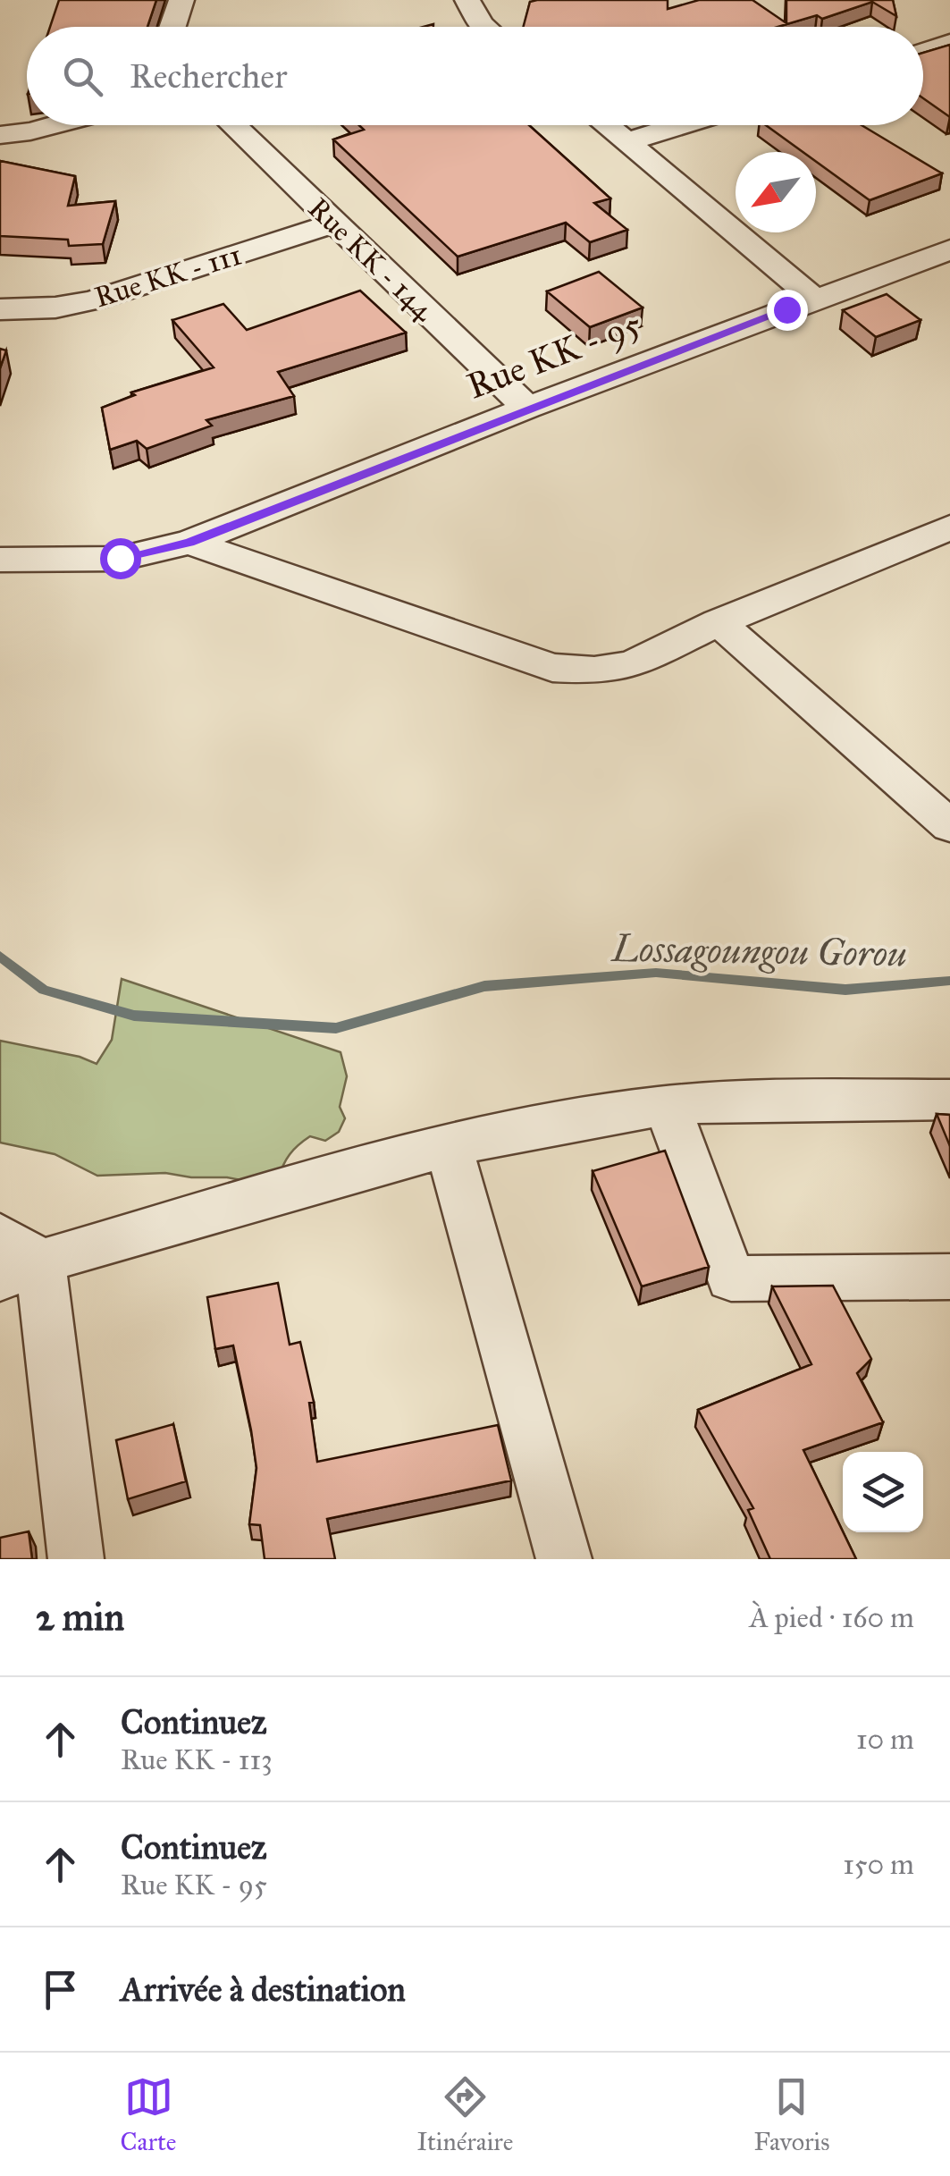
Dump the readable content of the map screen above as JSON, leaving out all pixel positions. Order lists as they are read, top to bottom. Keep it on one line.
{"streets":{"street":["Rue KK - 144","Rue KK - 111","Rue KK - 95"]},"crossings":[["Rue KK - 144","Rue KK - 111"],["Rue KK - 144","Rue KK - 95"]],"water":["Lossagoungou Gorou"],"north":"bottom left","page":{"search":"Rechercher","heading":["2 min","À pied · 160 m"],"list":[["Continuez","Rue KK - 113","10 m"],["Continuez","Rue KK - 95","150 m"],"Arrivée à destination"],"nav":["Carte","Itinéraire","Favoris"]}}
